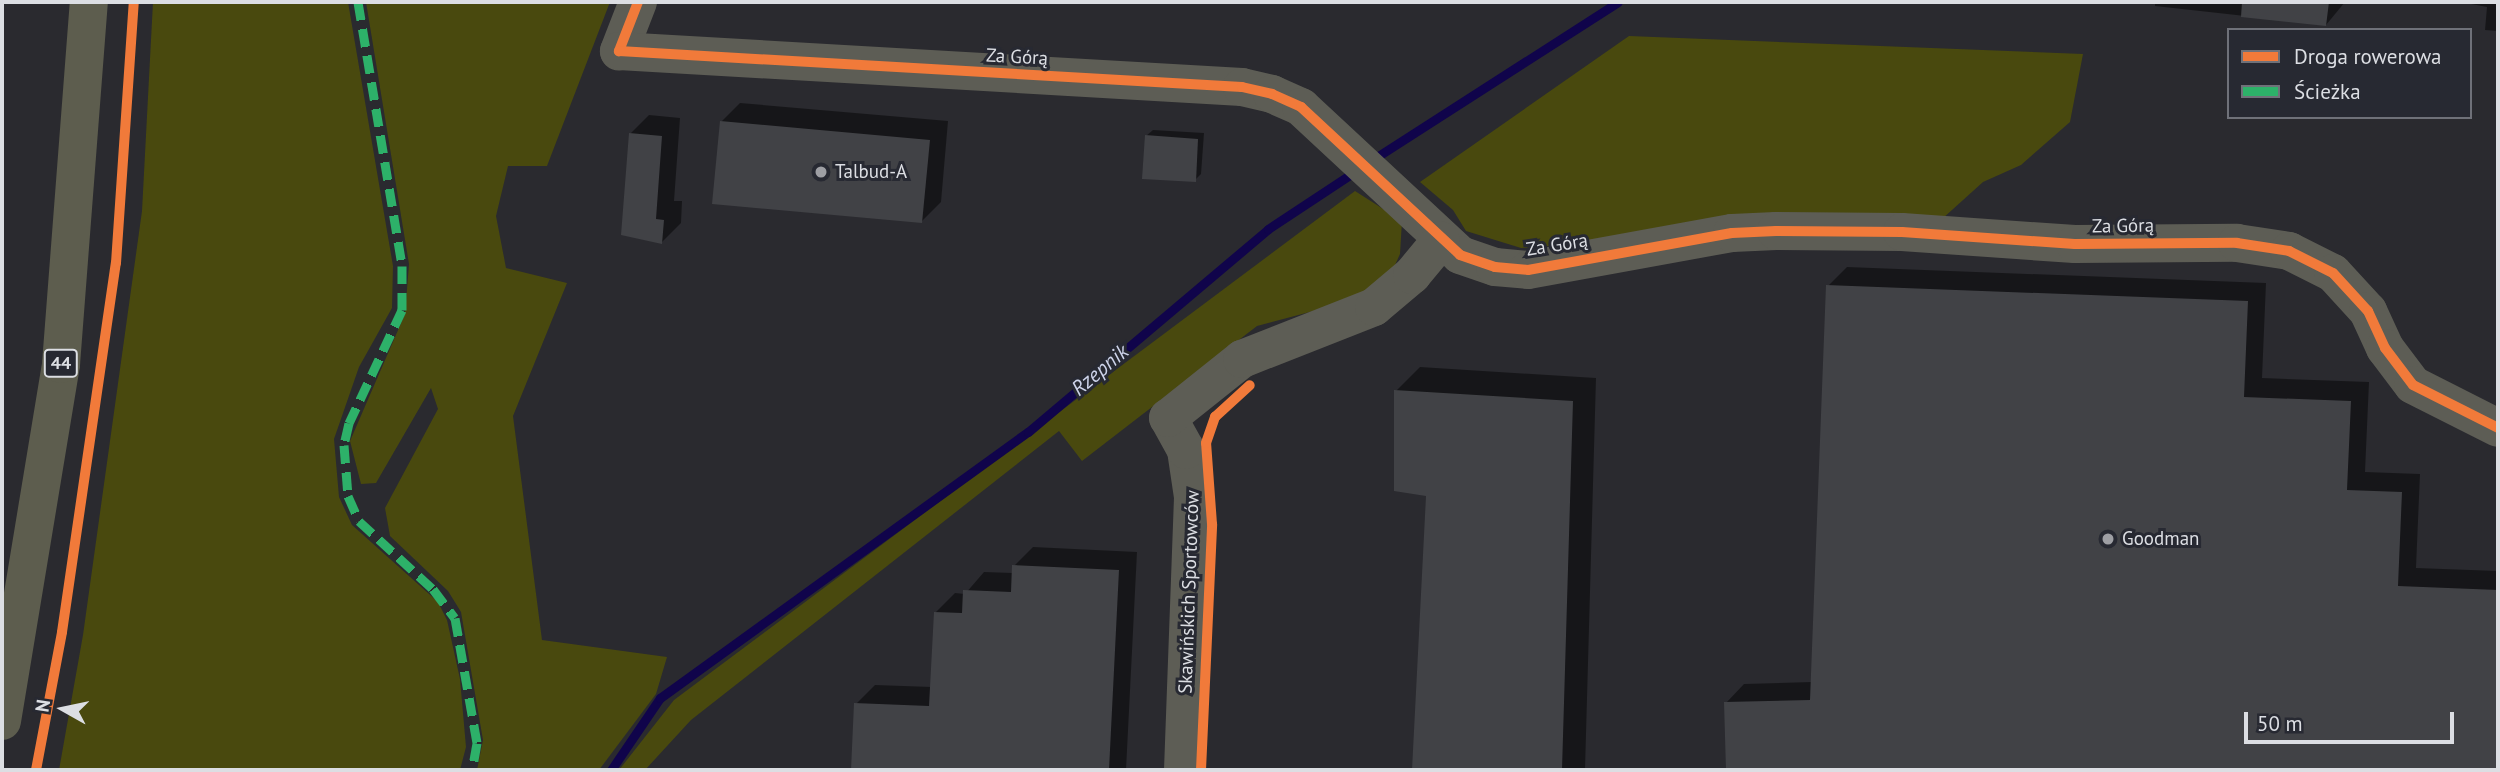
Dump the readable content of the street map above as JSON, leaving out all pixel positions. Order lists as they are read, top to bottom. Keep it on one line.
{"streets":{"main road":["44"],"street":["Za Górą","Skawińskich Sportowców"]},"crossings":[["Za Górą","Skawińskich Sportowców"]],"water":["Rzepnik"],"places":["Talbud-A","Goodman"],"legend":["Droga rowerowa","Ścieżka"],"scale_bar":"50 m","north":"left"}
